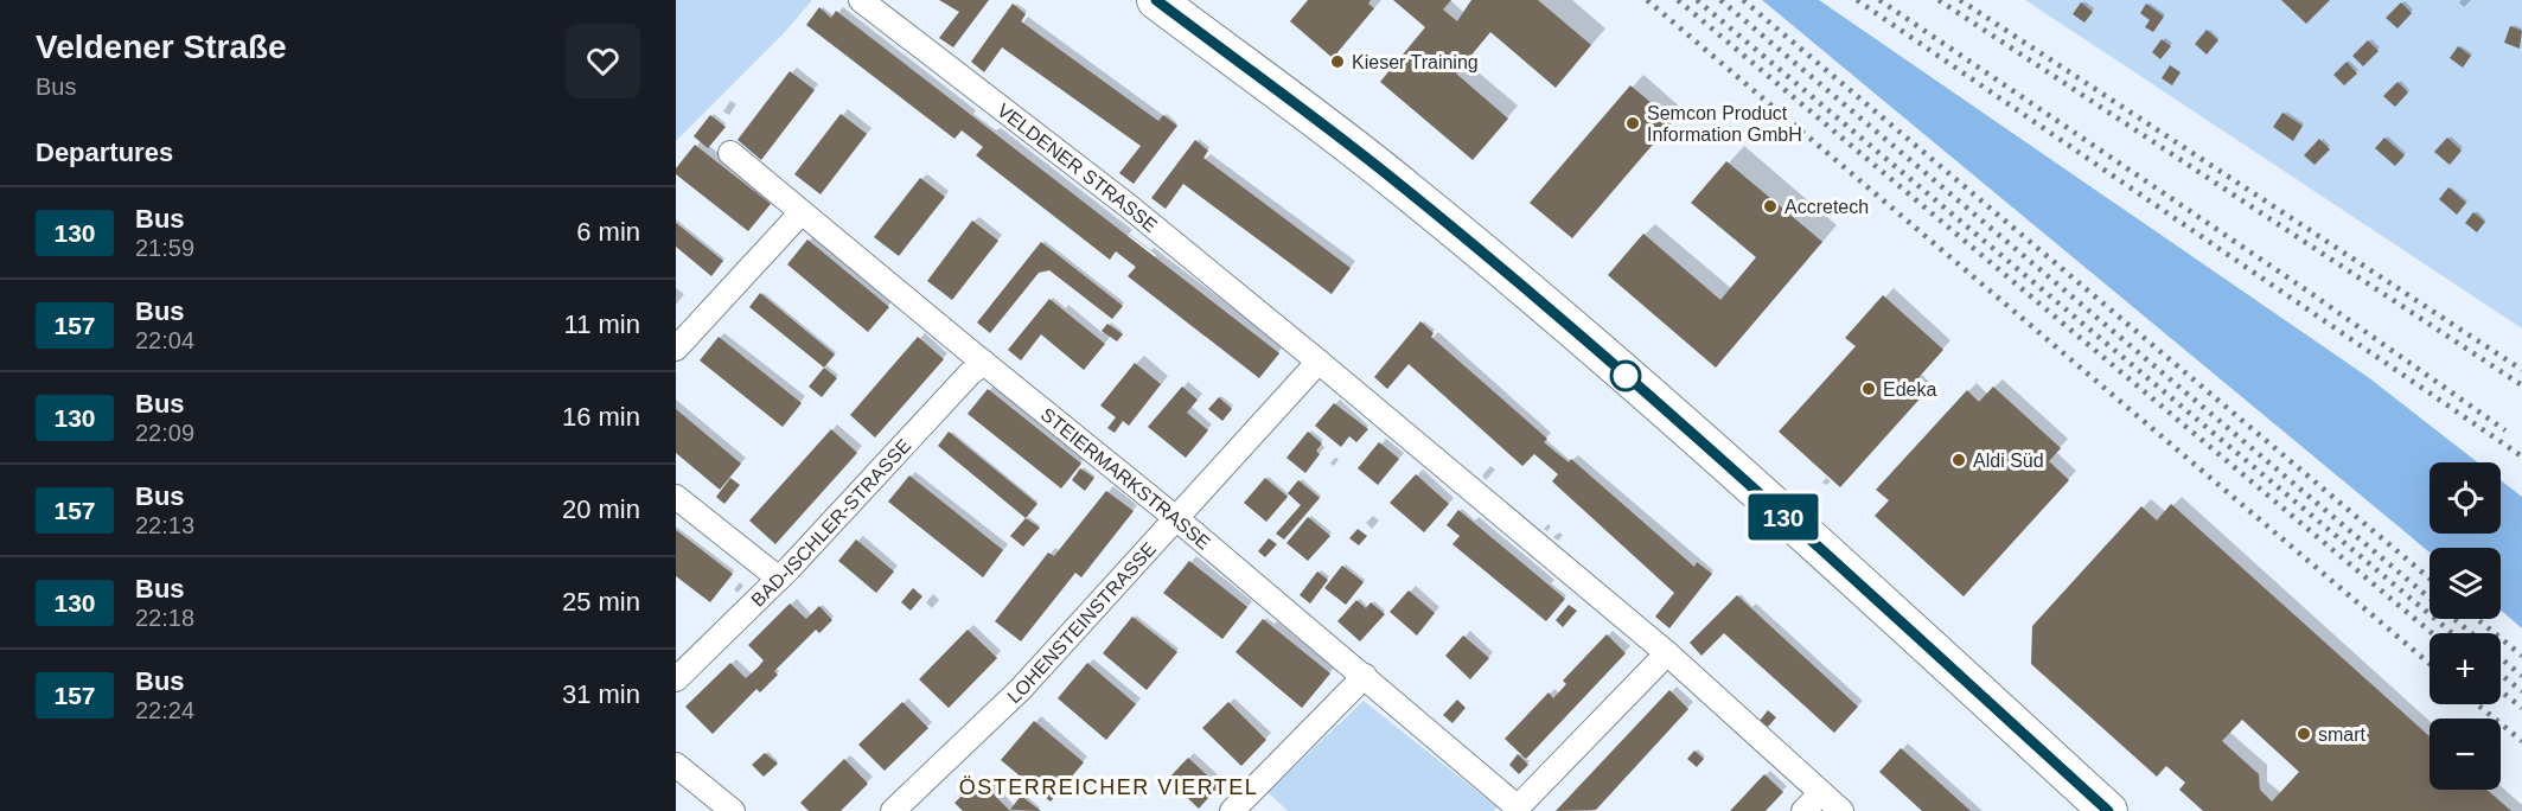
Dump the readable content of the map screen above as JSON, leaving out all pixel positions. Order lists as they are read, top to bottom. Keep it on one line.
{"streets":{"street":["VELDENER STRASSE","STEIERMARKSTRASSE","BAD-ISCHLER-STRASSE","LOHENSTEINSTRASSE"]},"crossings":[["VELDENER STRASSE","LOHENSTEINSTRASSE"],["STEIERMARKSTRASSE","BAD-ISCHLER-STRASSE"],["STEIERMARKSTRASSE","LOHENSTEINSTRASSE"]],"districts":["ÖSTERREICHER VIERTEL"],"places":["Kieser Training","Semcon Product Information GmbH","Accretech","Edeka","Aldi Süd","smart"],"lines":["bus line 130"],"page":{"heading":[["Veldener Straße","Bus"],"Departures"],"on_map":"130","list":[{"mark":"130","name":"Bus","note":"21:59","value":"6 min"},{"mark":"157","name":"Bus","note":"22:04","value":"11 min"},{"mark":"130","name":"Bus","note":"22:09","value":"16 min"},{"mark":"157","name":"Bus","note":"22:13","value":"20 min"},{"mark":"130","name":"Bus","note":"22:18","value":"25 min"},{"mark":"157","name":"Bus","note":"22:24","value":"31 min"}],"map_buttons":["+","−"]}}
